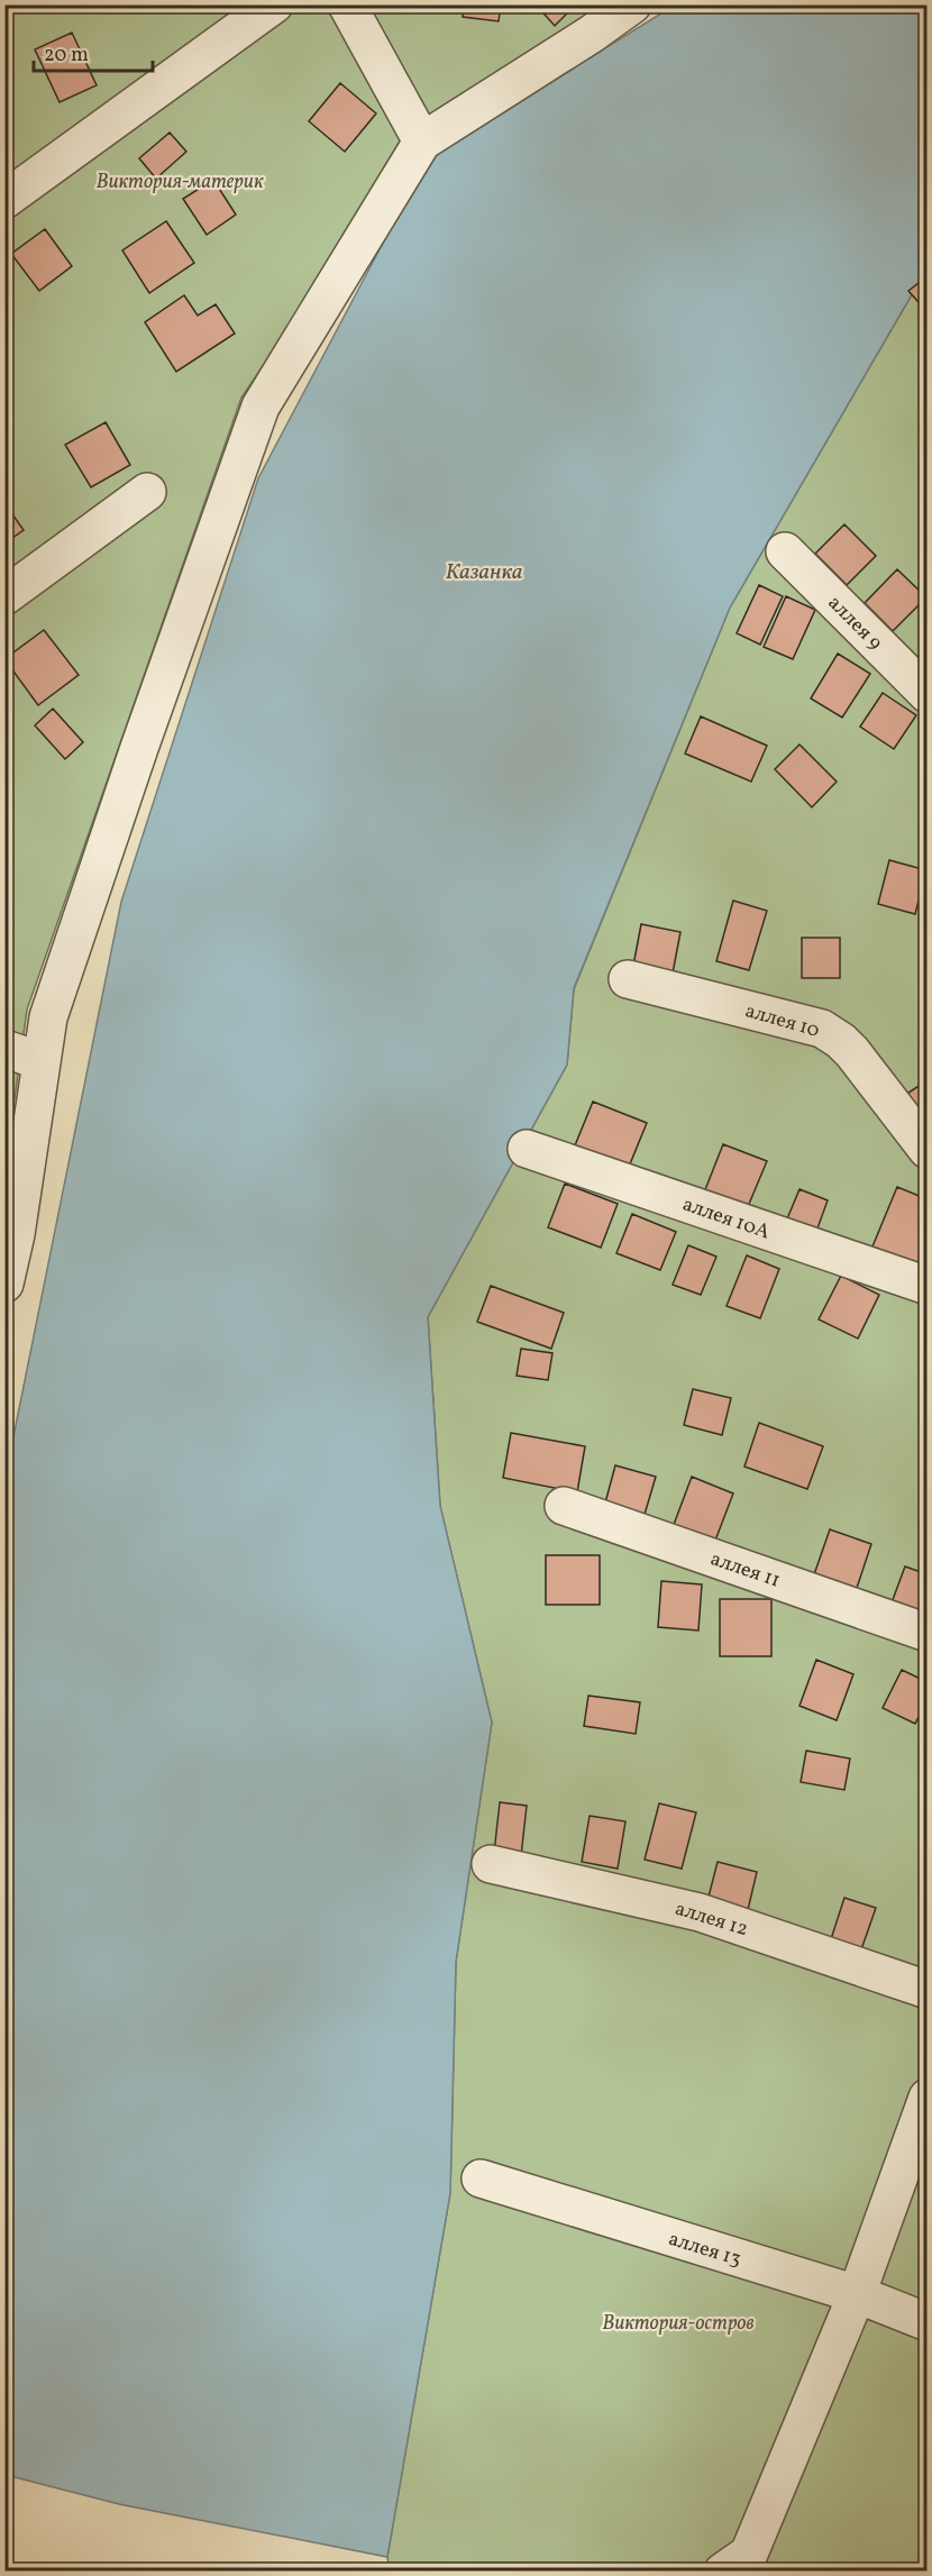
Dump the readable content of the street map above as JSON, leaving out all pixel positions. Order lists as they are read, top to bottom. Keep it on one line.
{"streets":{"lane":["аллея 9","аллея 10","аллея 10А","аллея 11","аллея 12","аллея 13"]},"water":["Казанка"],"parks":["Виктория-материк","Виктория-остров"],"scale_bar":"20 m"}
